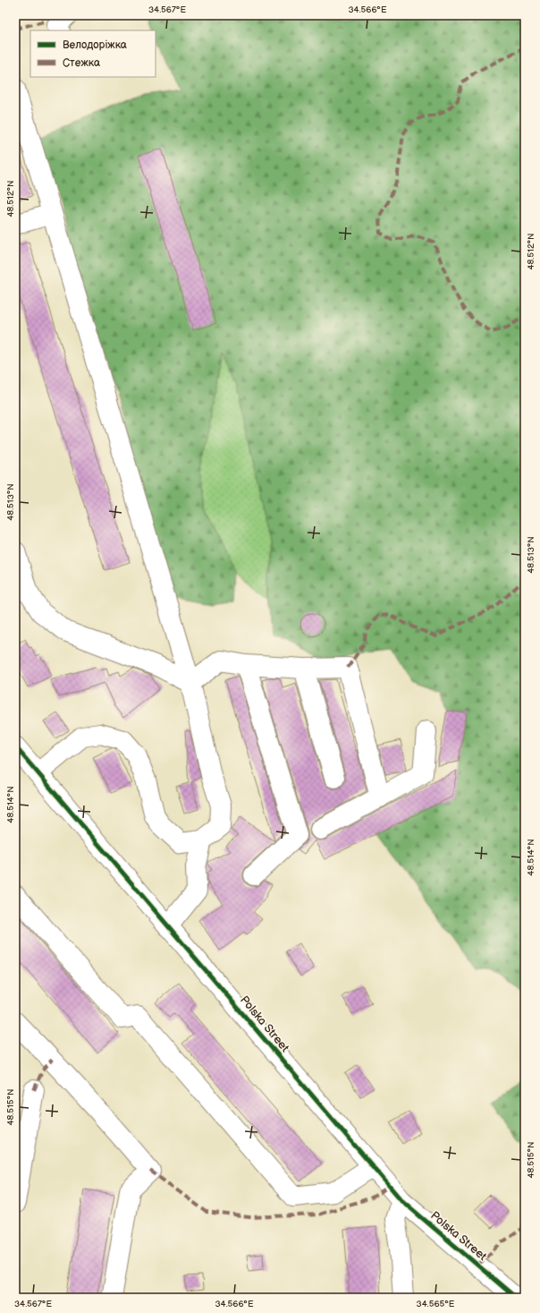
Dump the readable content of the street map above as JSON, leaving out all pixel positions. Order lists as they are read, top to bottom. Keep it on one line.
{"streets":{"street":["Polska Street"]},"legend":["Велодоріжка","Стежка"],"coordinates":["34.567°E","34.566°E","48.512°N","48.513°N","48.514°N","48.515°N","34.565°E"]}
